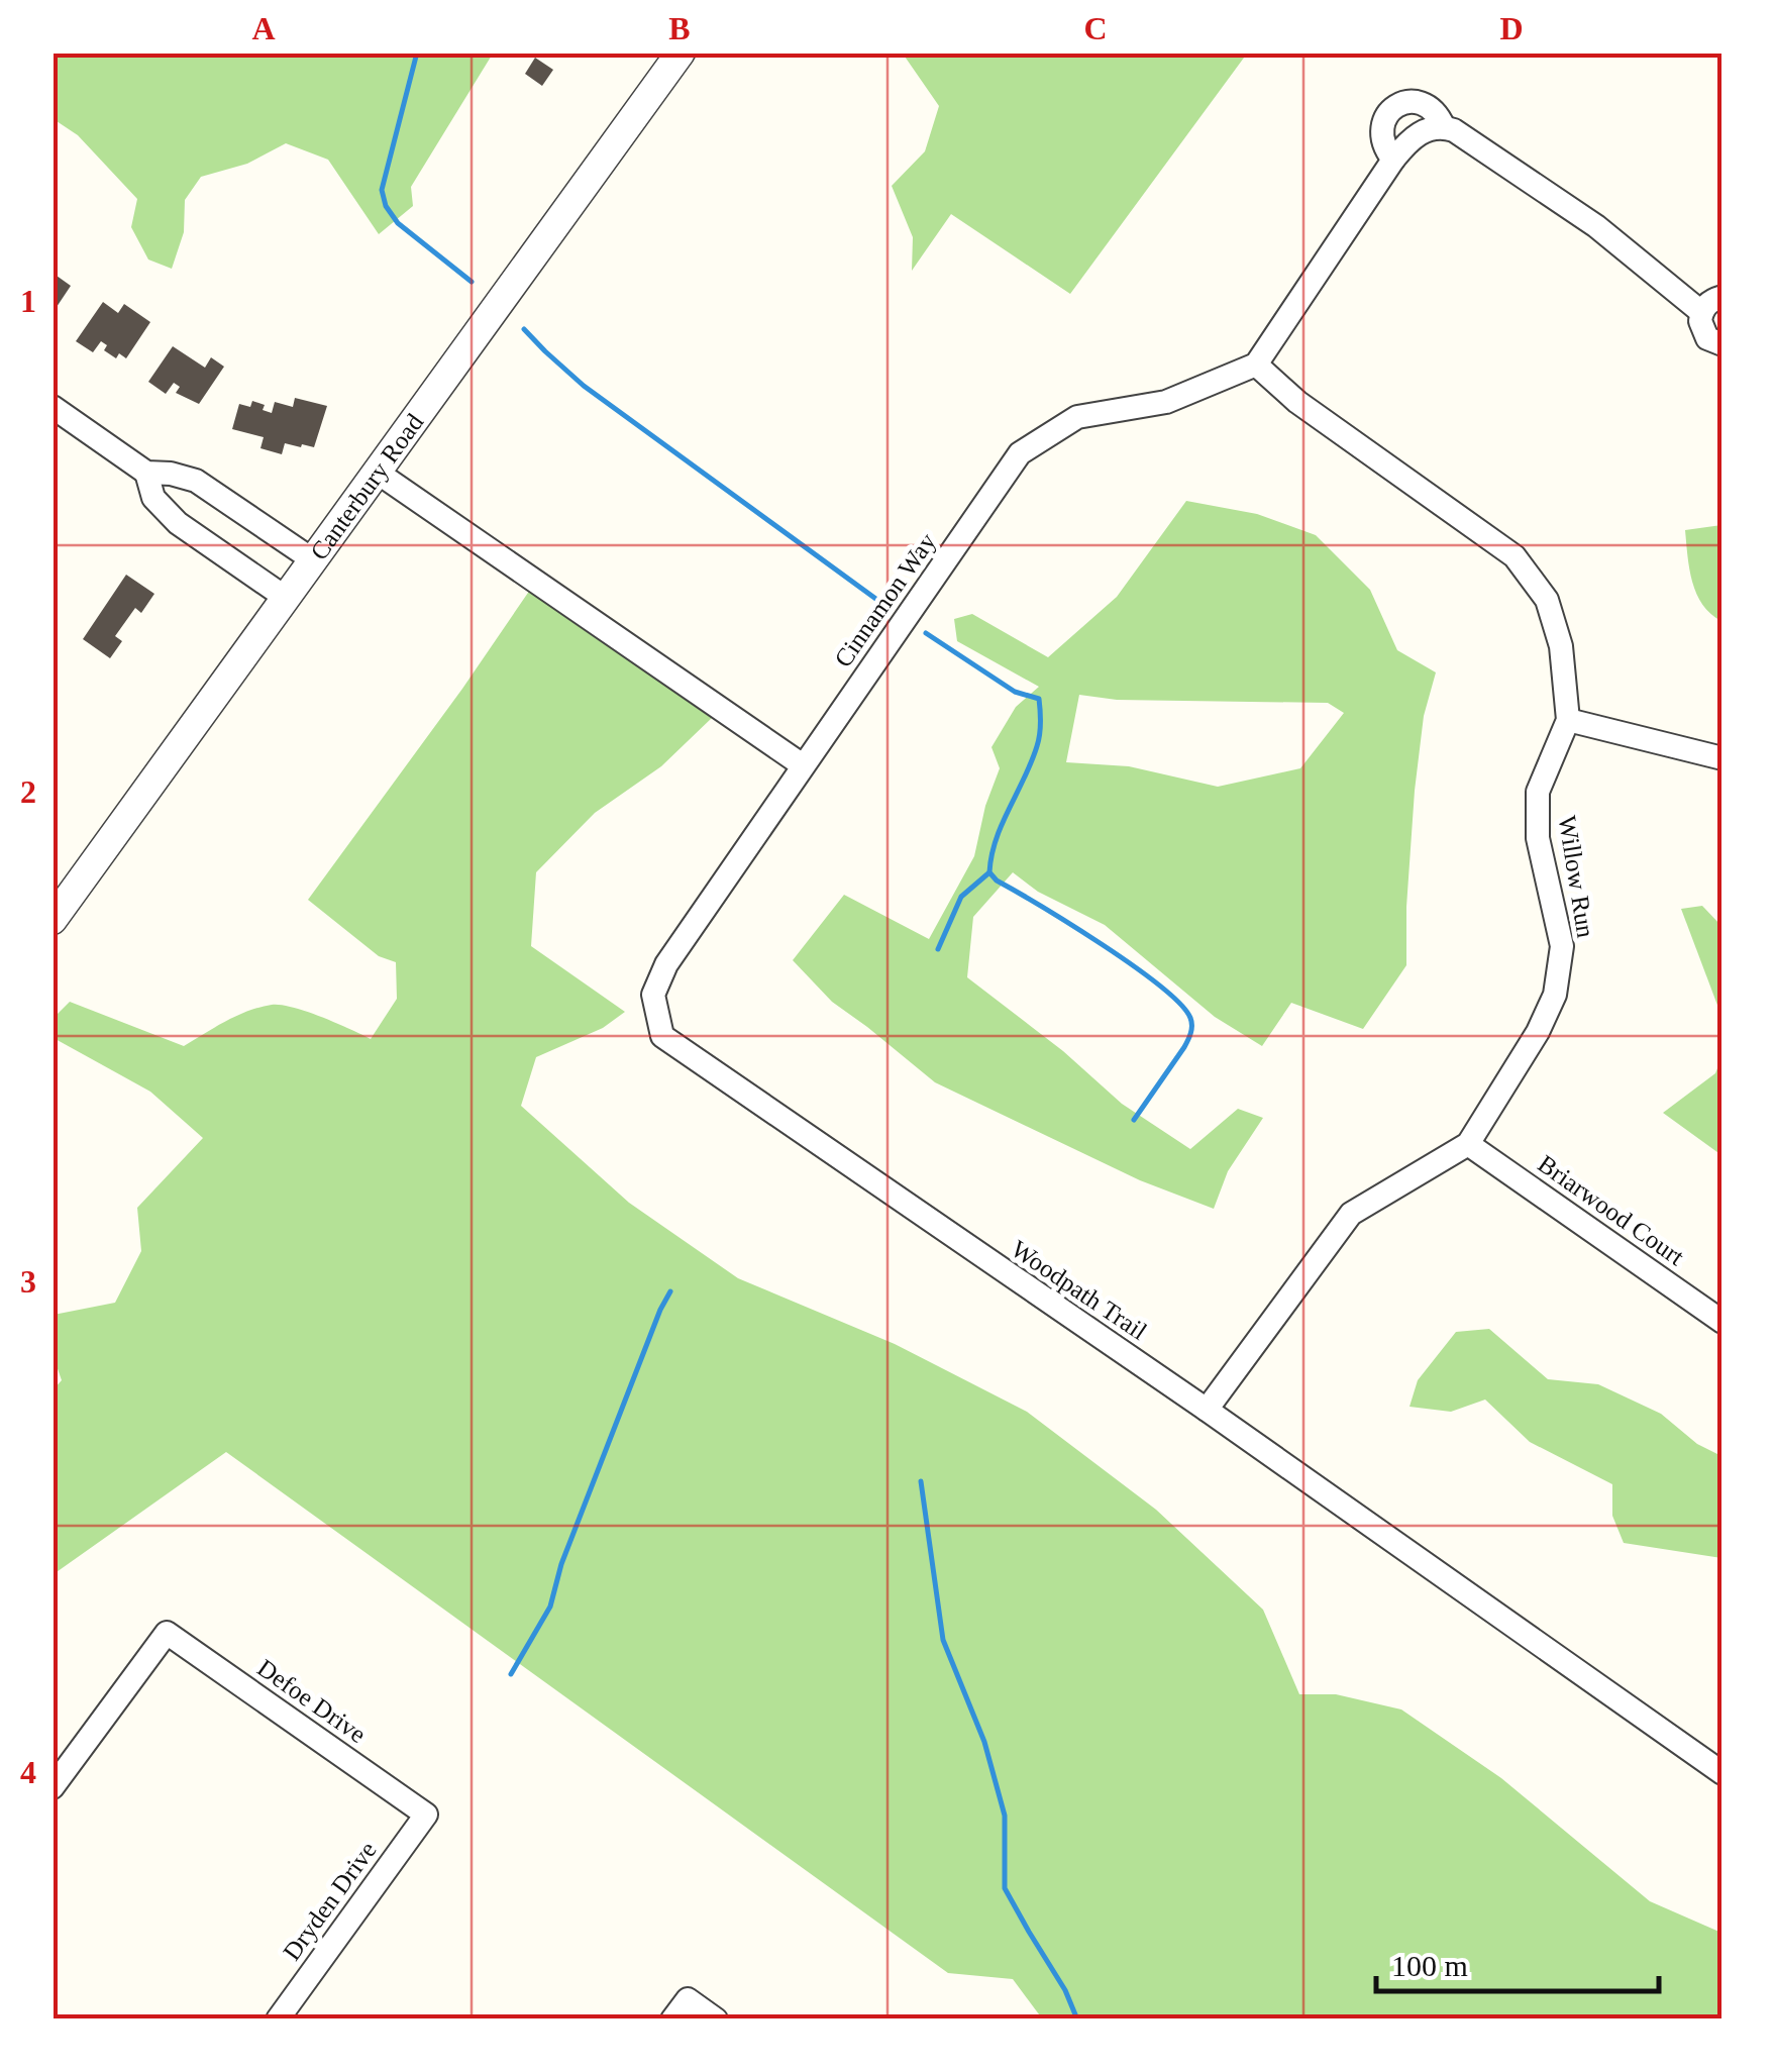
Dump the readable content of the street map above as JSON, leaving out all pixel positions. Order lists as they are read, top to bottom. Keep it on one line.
{"streets":{"street":["Canterbury Road","Cinnamon Way","Willow Run","Briarwood Court","Woodpath Trail","Defoe Drive","Dryden Drive"]},"crossings":[["Cinnamon Way","Willow Run"],["Cinnamon Way","Woodpath Trail"],["Willow Run","Briarwood Court"],["Willow Run","Woodpath Trail"],["Defoe Drive","Dryden Drive"]],"scale_bar":"100 m","grid":{"columns":["A","B","C","D"],"rows":["1","2","3","4"]}}
